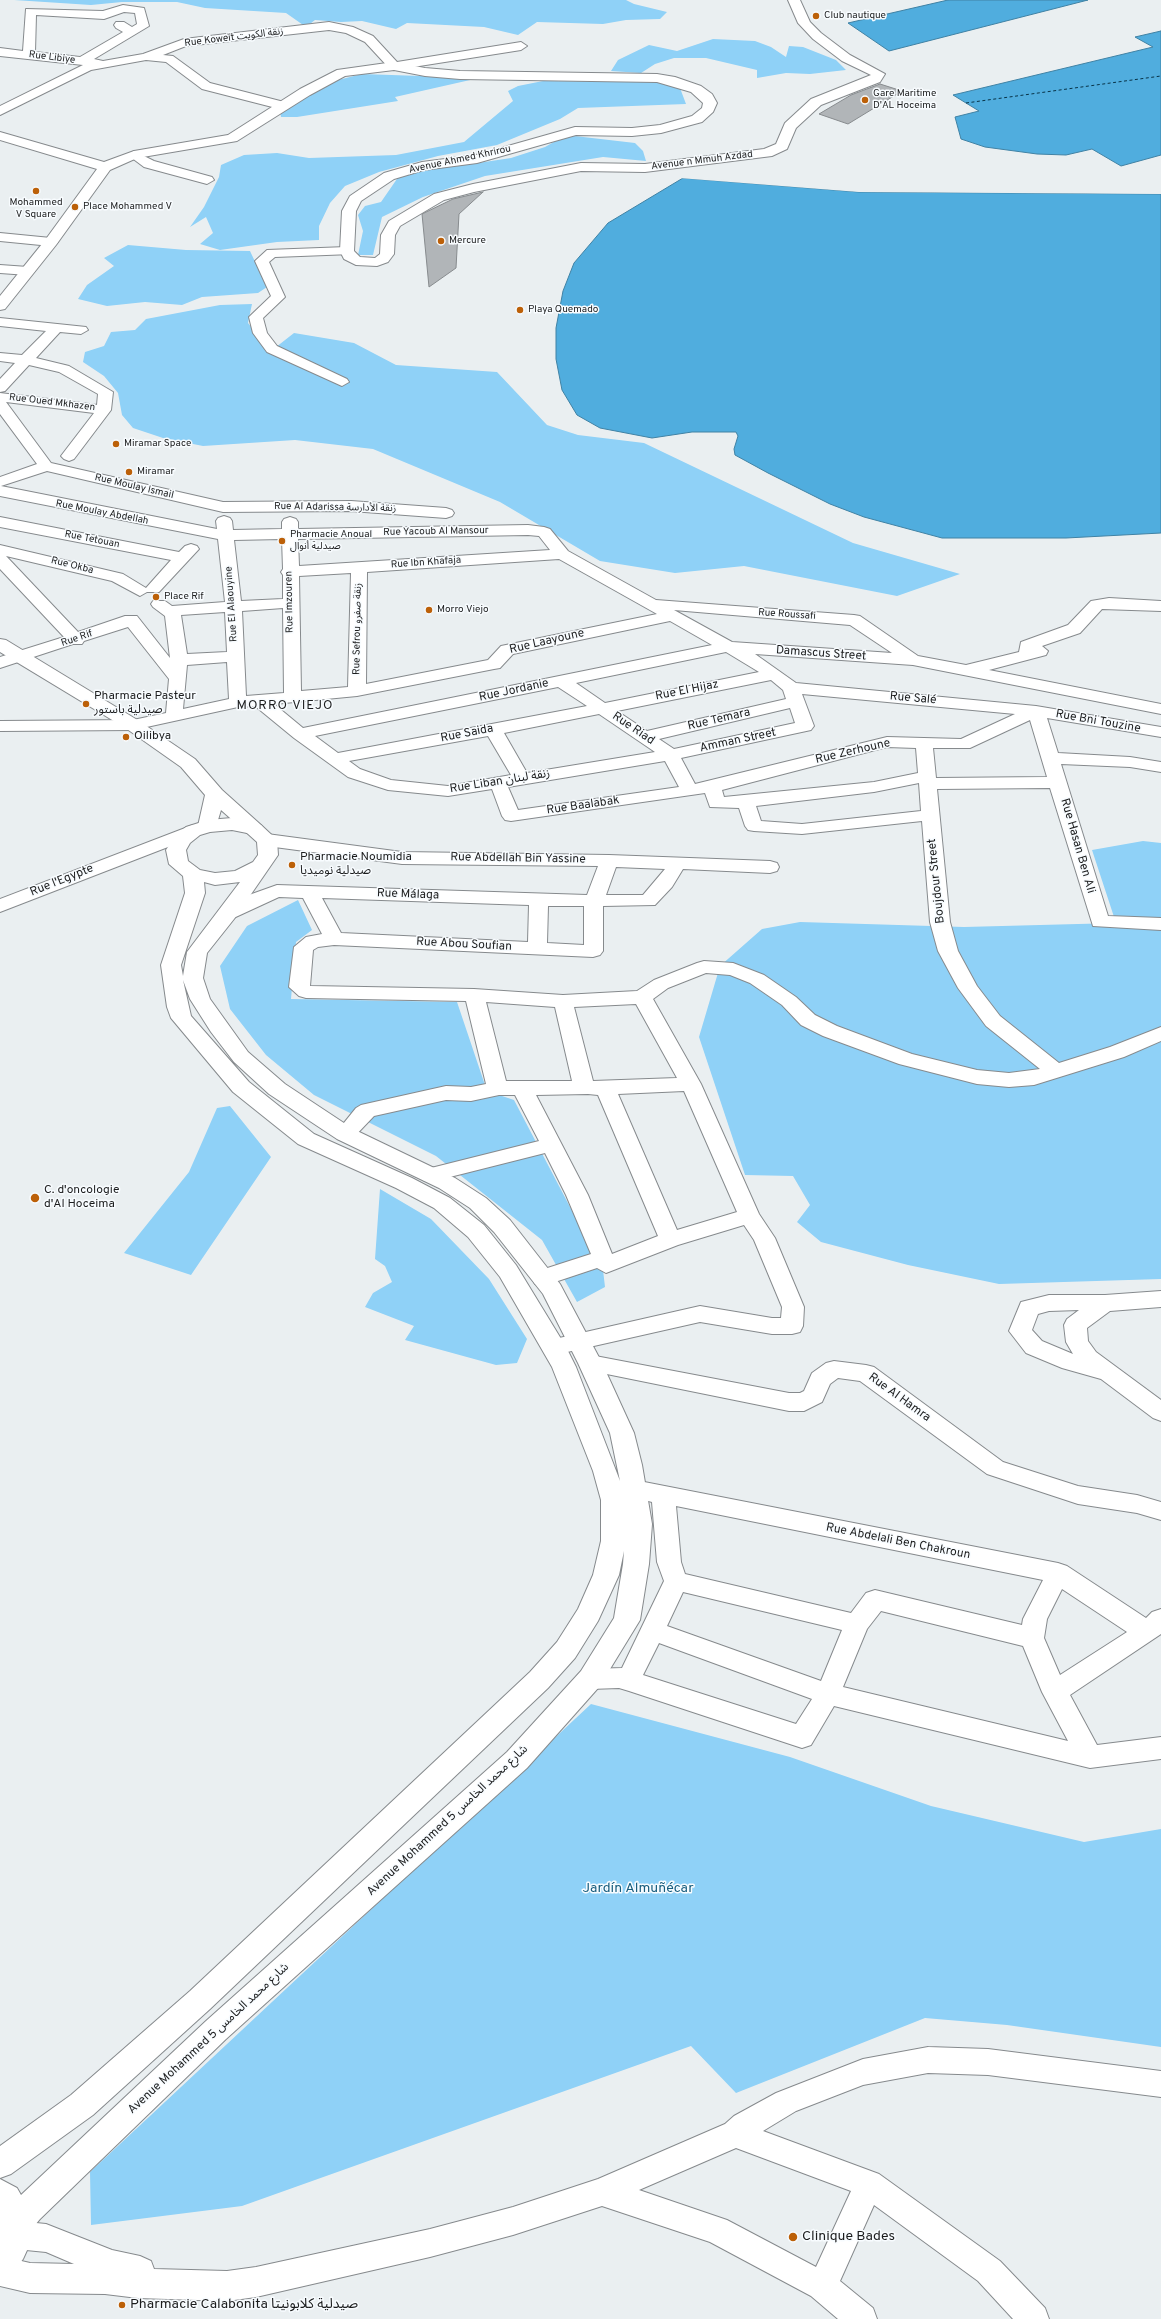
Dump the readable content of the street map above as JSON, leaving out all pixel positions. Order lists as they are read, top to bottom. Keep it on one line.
{"streets":{"street":["Rue Koweït زنقة الكويت","Rue Libiye","Avenue Ahmed Khrirou","Avenue n Mmuh Azdad","Rue Oued Mkhazen","Rue Moulay Ismail","Rue Al Adarissa زنقة الأدارسة","Rue Moulay Abdellah","Rue Yacoub Al Mansour","Rue Tetouan","Rue Ibn Khafaja","Rue Okba","Rue Imzouren","Rue El Alaouyine","Rue Roussafi","Rue Sefrou زنقة صفرو","Rue Rif","Rue Laayoune","Damascus Street","Rue Jordanie","Rue El Hijaz","Rue Salé","Rue Temara","Rue Bni Touzine","Rue Riad","Rue Saida","Amman Street","Rue Zerhoune","Rue Liban زنقة لبنان","Rue Baalabak","Rue Hasan Ben Ali","Rue Abdellah Bin Yassine","Rue l'Egypte","Boujdour Street","Rue Málaga","Rue Abou Soufian","Rue Al Hamra","Rue Abdelali Ben Chakroun","Avenue Mohammed 5 شارع محمد الخامس"]},"crossings":[["Rue Koweït زنقة الكويت","Rue Libiye"],["Rue Koweït زنقة الكويت","Avenue Ahmed Khrirou"],["Avenue Ahmed Khrirou","Avenue n Mmuh Azdad"],["Rue Moulay Ismail","Rue Al Adarissa زنقة الأدارسة"],["Rue Moulay Ismail","Rue El Alaouyine"],["Rue Al Adarissa زنقة الأدارسة","Rue Imzouren"],["Rue Al Adarissa زنقة الأدارسة","Rue El Alaouyine"],["Rue Moulay Abdellah","Rue Yacoub Al Mansour"],["Rue Yacoub Al Mansour","Rue Ibn Khafaja"],["Rue Yacoub Al Mansour","Rue Imzouren"],["Rue Yacoub Al Mansour","Rue El Alaouyine"],["Rue Ibn Khafaja","Rue Imzouren"],["Rue Ibn Khafaja","Rue Sefrou زنقة صفرو"],["Rue Imzouren","Rue Laayoune"],["Rue El Alaouyine","Rue Laayoune"],["Rue Roussafi","Damascus Street"],["Rue Sefrou زنقة صفرو","Rue Laayoune"],["Rue Laayoune","Rue Liban زنقة لبنان"],["Damascus Street","Rue Jordanie"],["Rue Jordanie","Rue Riad"],["Rue Jordanie","Rue Liban زنقة لبنان"],["Rue El Hijaz","Rue Riad"],["Rue El Hijaz","Rue Saida"],["Rue Salé","Rue Temara"],["Rue Salé","Rue Bni Touzine"],["Rue Salé","Amman Street"],["Rue Salé","Rue Zerhoune"],["Rue Salé","Rue Hasan Ben Ali"],["Rue Temara","Rue Riad"],["Rue Temara","Amman Street"],["Rue Bni Touzine","Rue Zerhoune"],["Rue Bni Touzine","Rue Hasan Ben Ali"],["Rue Riad","Rue Saida"],["Rue Riad","Amman Street"],["Rue Riad","Rue Liban زنقة لبنان"],["Rue Saida","Rue Liban زنقة لبنان"],["Amman Street","Rue Liban زنقة لبنان"],["Rue Zerhoune","Rue Baalabak"],["Rue Zerhoune","Rue Hasan Ben Ali"],["Rue Zerhoune","Boujdour Street"],["Rue Liban زنقة لبنان","Rue Baalabak"],["Rue Abdellah Bin Yassine","Rue l'Egypte"],["Rue Abdellah Bin Yassine","Rue Málaga"],["Rue Abdellah Bin Yassine","Avenue Mohammed 5 شارع محمد الخامس"],["Rue l'Egypte","Avenue Mohammed 5 شارع محمد الخامس"],["Rue Málaga","Rue Abou Soufian"],["Rue Málaga","Avenue Mohammed 5 شارع محمد الخامس"],["Rue Al Hamra","Avenue Mohammed 5 شارع محمد الخامس"],["Rue Abdelali Ben Chakroun","Avenue Mohammed 5 شارع محمد الخامس"]],"districts":["MORRO VIEJO"],"parks":["Jardín Almuñécar"],"places":["Club nautique","Gare Maritime D'AL Hoceima","Mohammed V Square","Place Mohammed V","Mercure","Playa Quemado","Miramar Space","Miramar","Pharmacie Anoual صيدلية أنوال","Place Rif","Morro Viejo","Pharmacie Pasteur صيدلية باستور","Oilibya","Pharmacie Noumidia صيدلية نوميديا","C. d'oncologie d'Al Hoceima","Clinique Bades","Pharmacie Calabonita صيدلية كلابونيتا"]}
